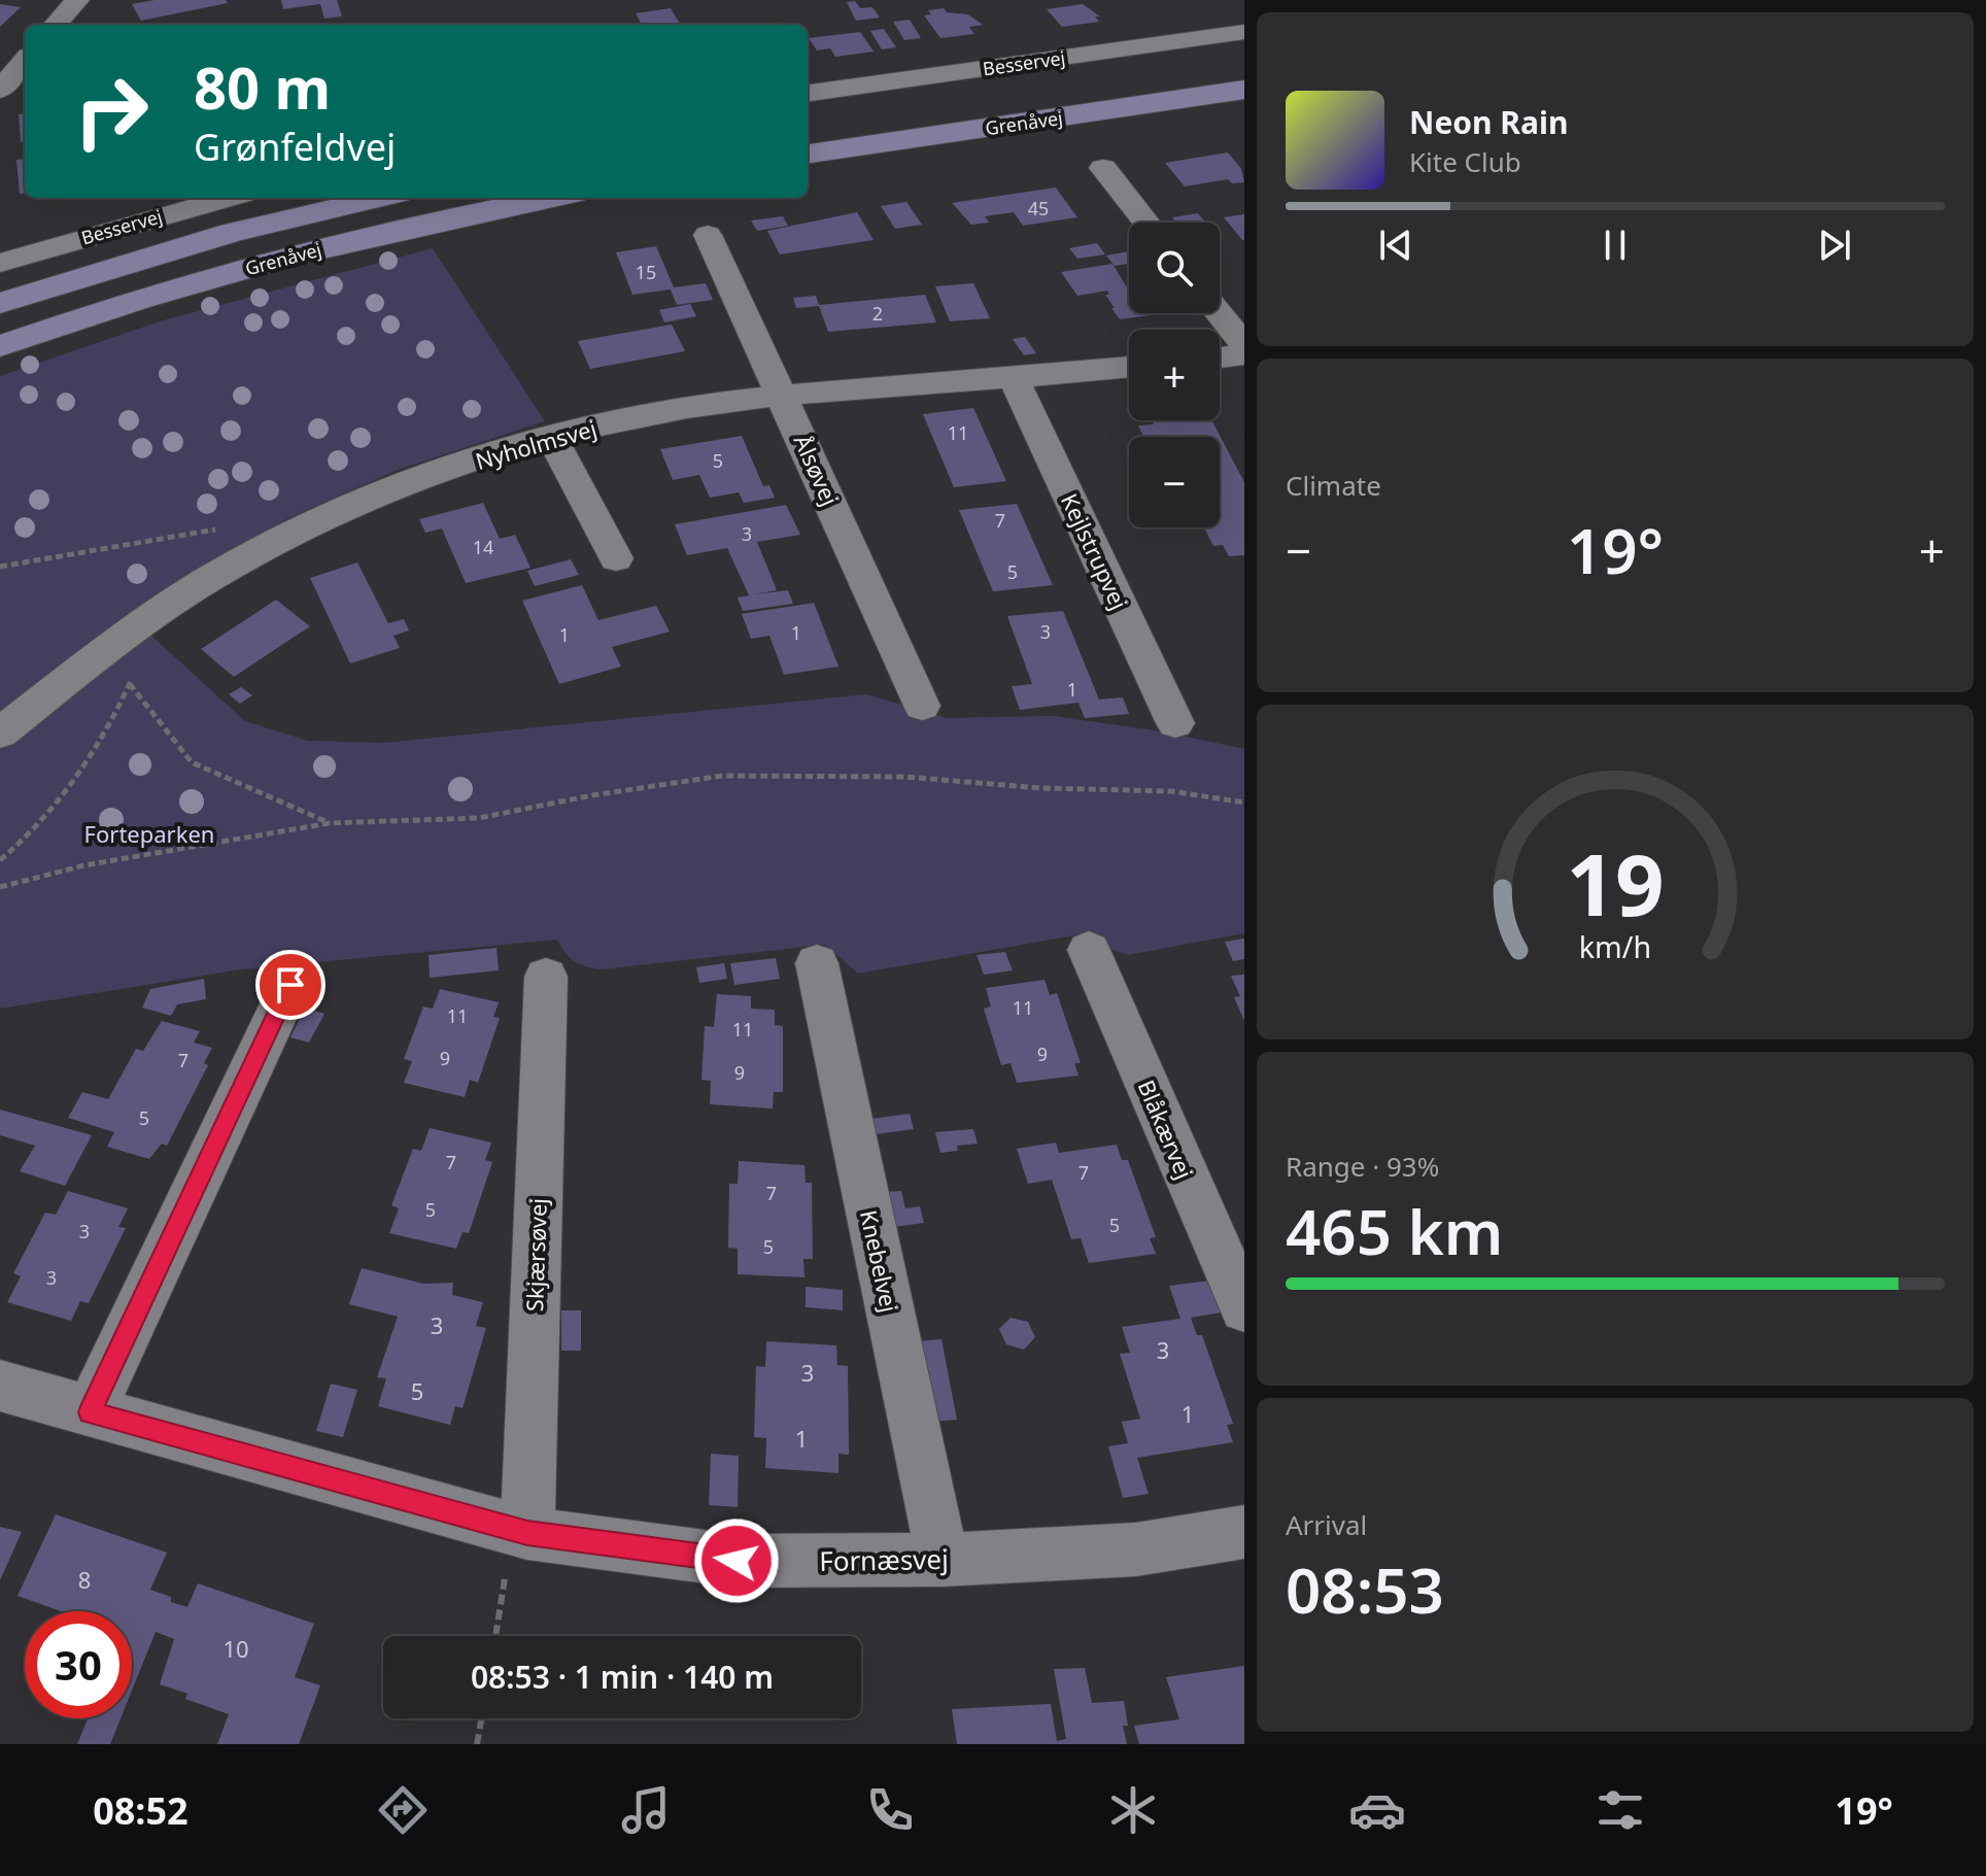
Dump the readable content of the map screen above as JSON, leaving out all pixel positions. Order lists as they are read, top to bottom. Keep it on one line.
{"streets":{"main road":["Grenåvej"],"street":["Besservej","Nyholmsvej","Ålsøvej","Kejlstrupvej","Blåkærvej","Skjærsøvej","Knebelvej","Fornæsvej"]},"crossings":[["Nyholmsvej","Ålsøvej"],["Nyholmsvej","Kejlstrupvej"],["Skjærsøvej","Fornæsvej"],["Knebelvej","Fornæsvej"]],"parks":["Forteparken"],"house_numbers":["45","15","2","11","5","7","3","14","5","3","1","1","1","11","11","11","9","9","7","9","5","7","7","7","5","5","3","5","3","3","3","3","5","1","1","8","10"],"page":{"turn":["80 m","Grønfeldvej"],"song":["Neon Rain","Kite Club"],"map_buttons":["+","−"],"tile":["Climate",["Range · 93%","465 km"],["Arrival","08:53"]],"heat":["−","19°","+"],"limit":"30","trip":"08:53 · 1 min · 140 m","tabs":["08:52","19°"],"gauge":["19","km/h"]}}
